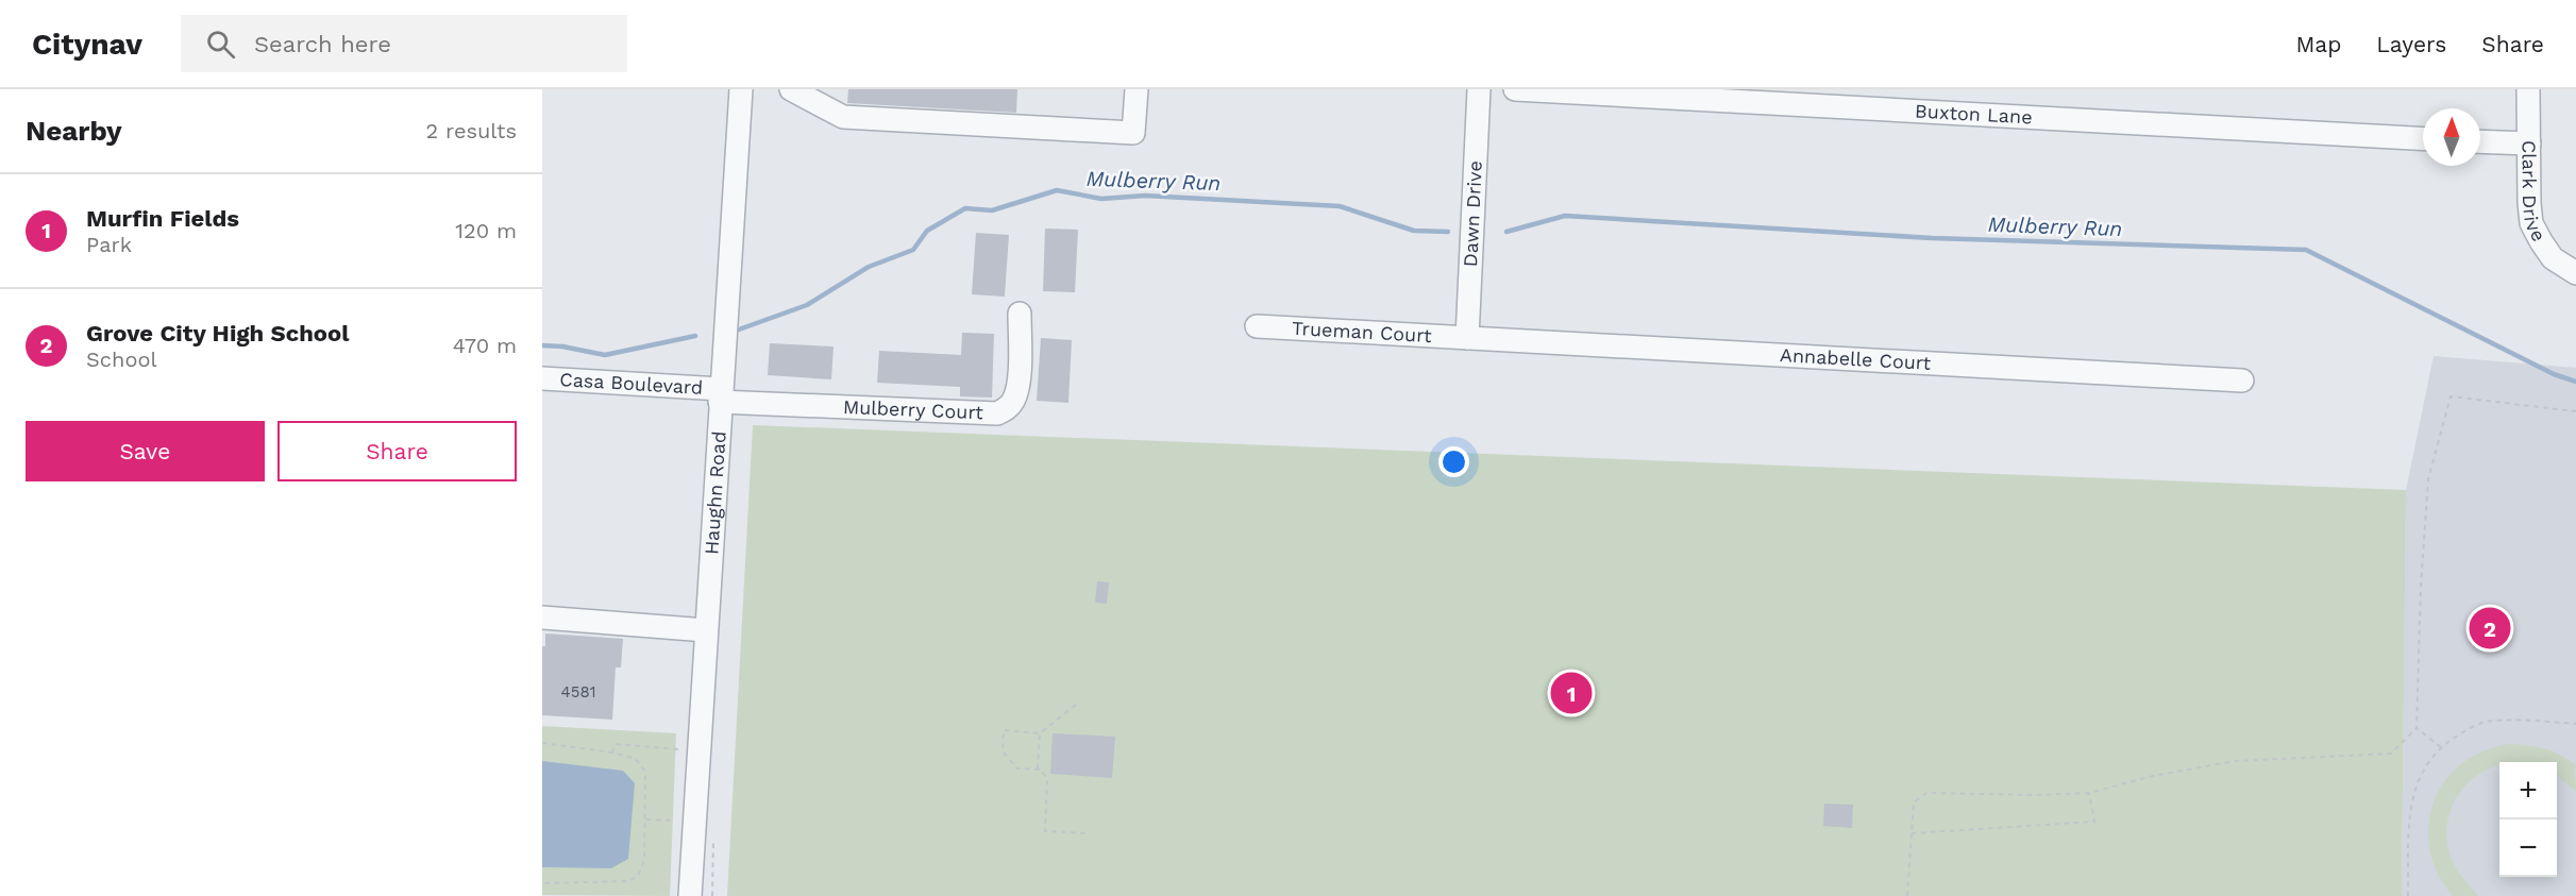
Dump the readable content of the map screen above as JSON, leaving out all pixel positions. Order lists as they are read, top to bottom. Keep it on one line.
{"streets":{"street":["Buxton Lane","Clark Drive","Dawn Drive","Trueman Court","Annabelle Court","Casa Boulevard","Mulberry Court","Haughn Road"]},"crossings":[["Dawn Drive","Trueman Court"],["Dawn Drive","Annabelle Court"],["Trueman Court","Annabelle Court"],["Casa Boulevard","Mulberry Court"],["Casa Boulevard","Haughn Road"],["Mulberry Court","Haughn Road"]],"water":["Mulberry Run"],"house_numbers":["4581"],"north":"top","page":{"header":"Citynav","search":"Search here","nav":["Map","Layers","Share"],"heading":["Nearby","2 results"],"list":[{"mark":"1","name":"Murfin Fields","note":"Park","value":"120 m"},{"mark":"2","name":"Grove City High School","note":"School","value":"470 m"}],"buttons":["Save","Share"],"pins":["2","1"],"map_buttons":["+","−"]}}
